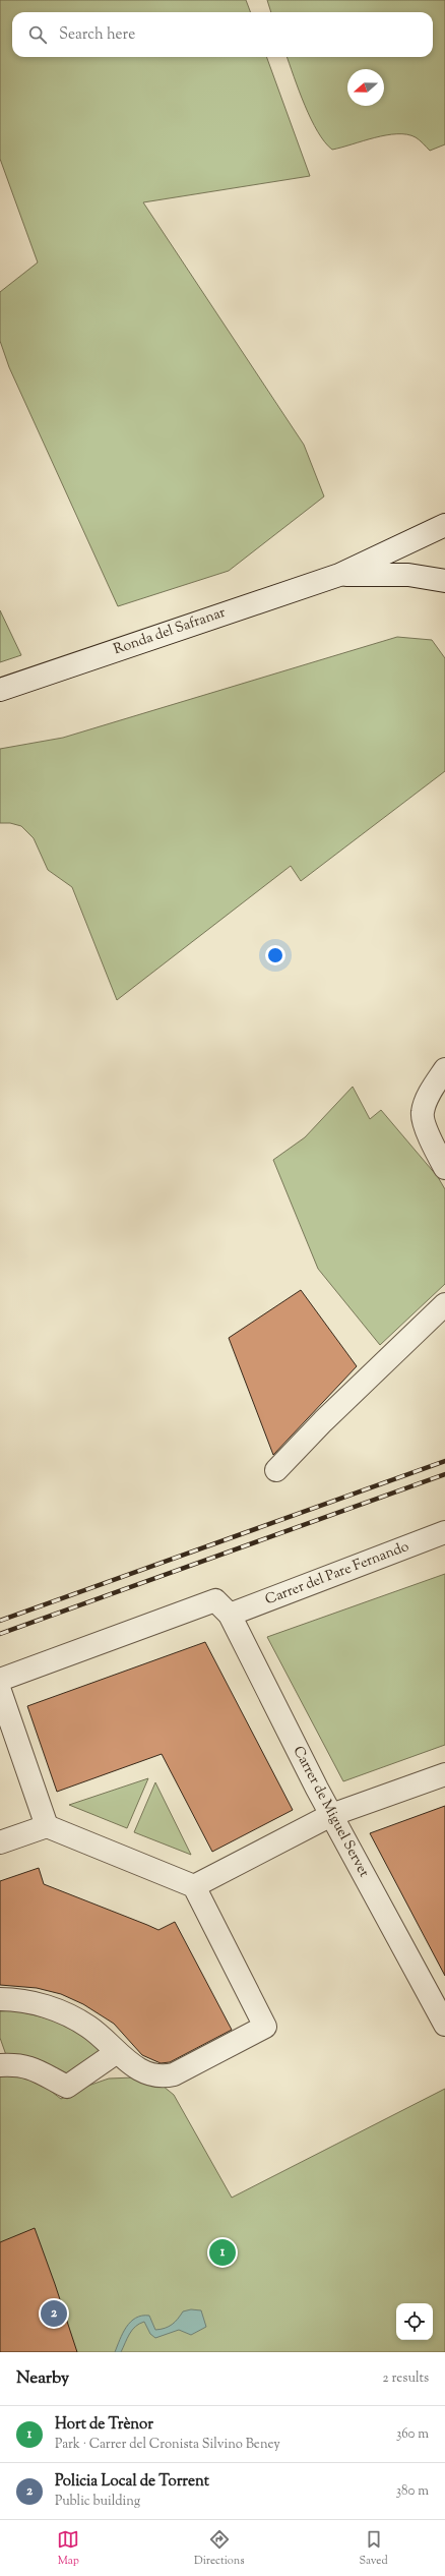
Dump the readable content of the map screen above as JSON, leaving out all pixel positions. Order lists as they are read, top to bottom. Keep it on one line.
{"streets":{"street":["Ronda del Safranar","Carrer del Pare Fernando","Carrer de Miguel Servet"]},"crossings":[["Carrer del Pare Fernando","Carrer de Miguel Servet"]],"north":"left","page":{"search":"Search here","pins":["1","2"],"heading":["Nearby","2 results"],"list":[{"mark":"1","name":"Hort de Trènor","note":"Park · Carrer del Cronista Silvino Beney","value":"360 m"},{"mark":"2","name":"Policia Local de Torrent","note":"Public building","value":"380 m"}],"nav":["Map","Directions","Saved"]}}
